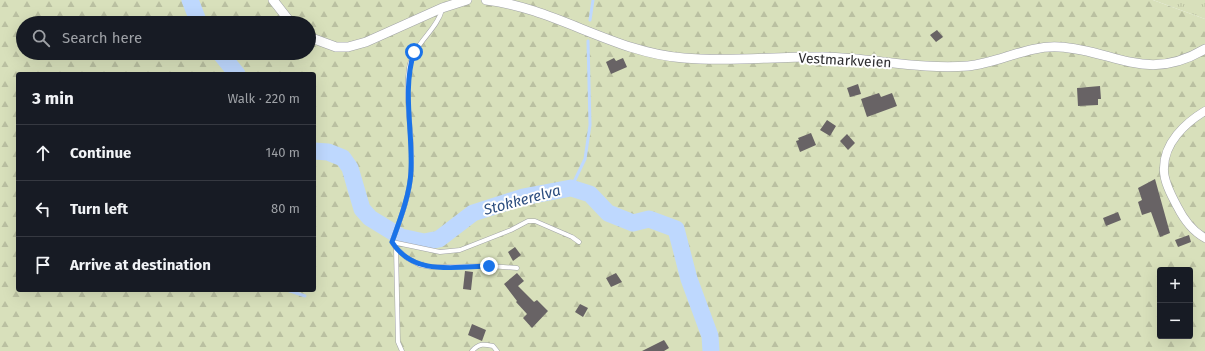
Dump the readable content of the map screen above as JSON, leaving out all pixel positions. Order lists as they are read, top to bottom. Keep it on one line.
{"streets":{"street":["Vestmarkveien"]},"water":["Stokkerelva"],"page":{"search":"Search here","heading":["3 min","Walk · 220 m"],"list":[["Continue","140 m"],["Turn left","80 m"],"Arrive at destination"],"map_buttons":["+","−"]}}
